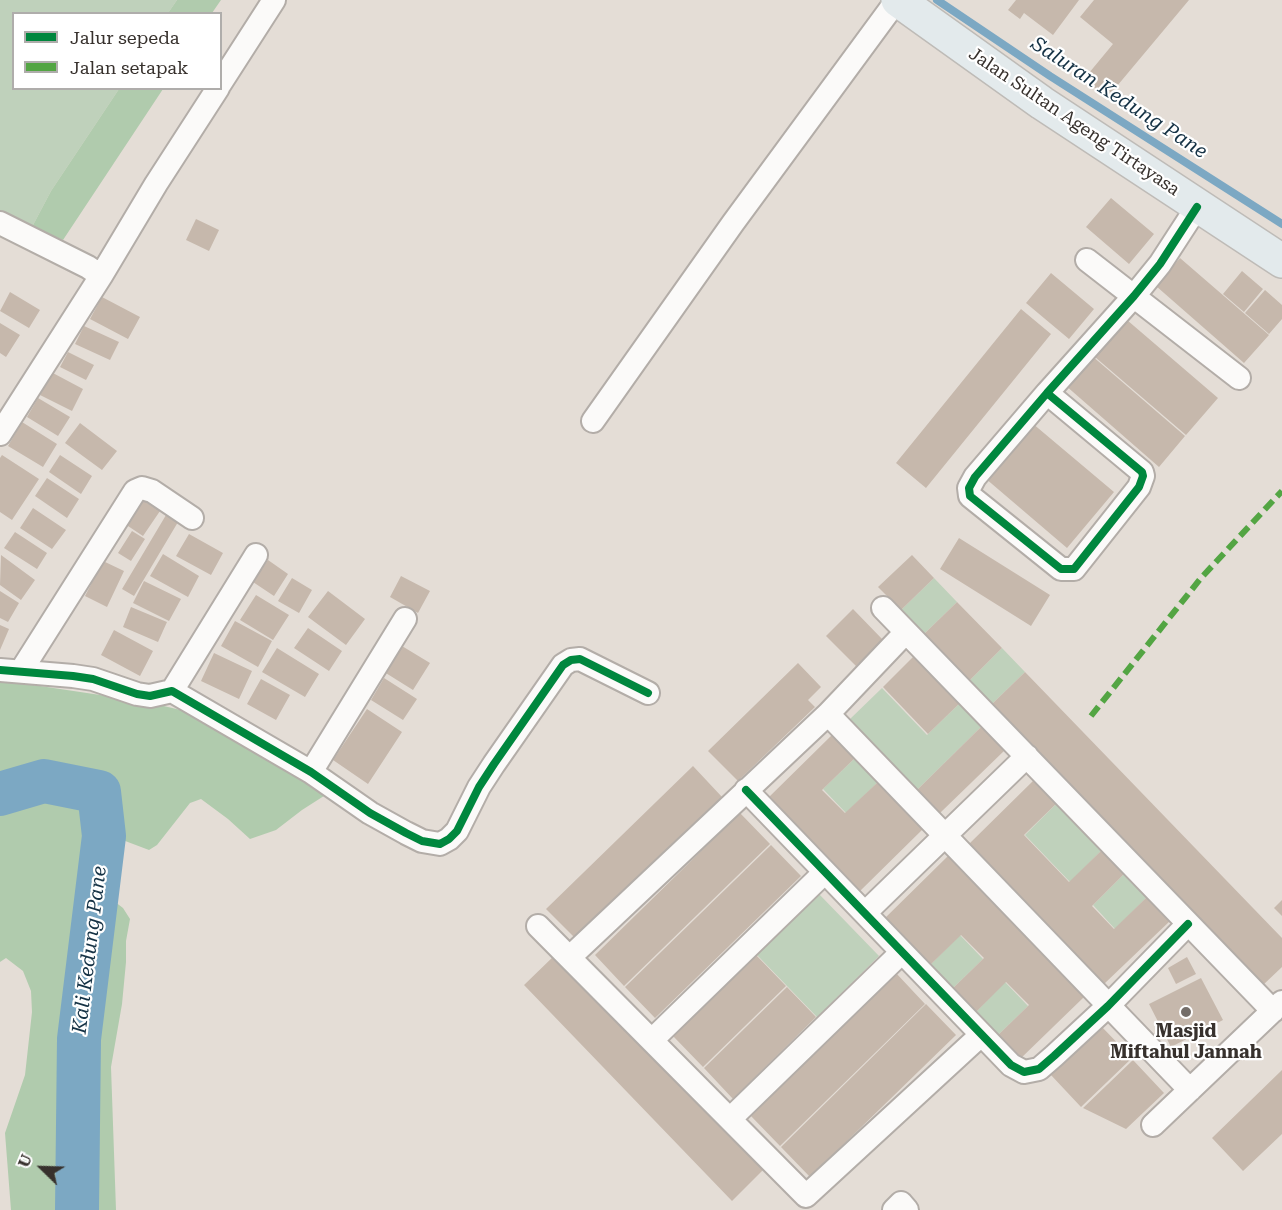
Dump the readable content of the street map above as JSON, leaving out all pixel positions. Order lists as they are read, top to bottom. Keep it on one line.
{"streets":{"main road":["Jalan Sultan Ageng Tirtayasa"]},"water":["Saluran Kedung Pane","Kali Kedung Pane"],"places":["Masjid Miftahul Jannah"],"legend":["Jalur sepeda","Jalan setapak"],"north":"top left"}
